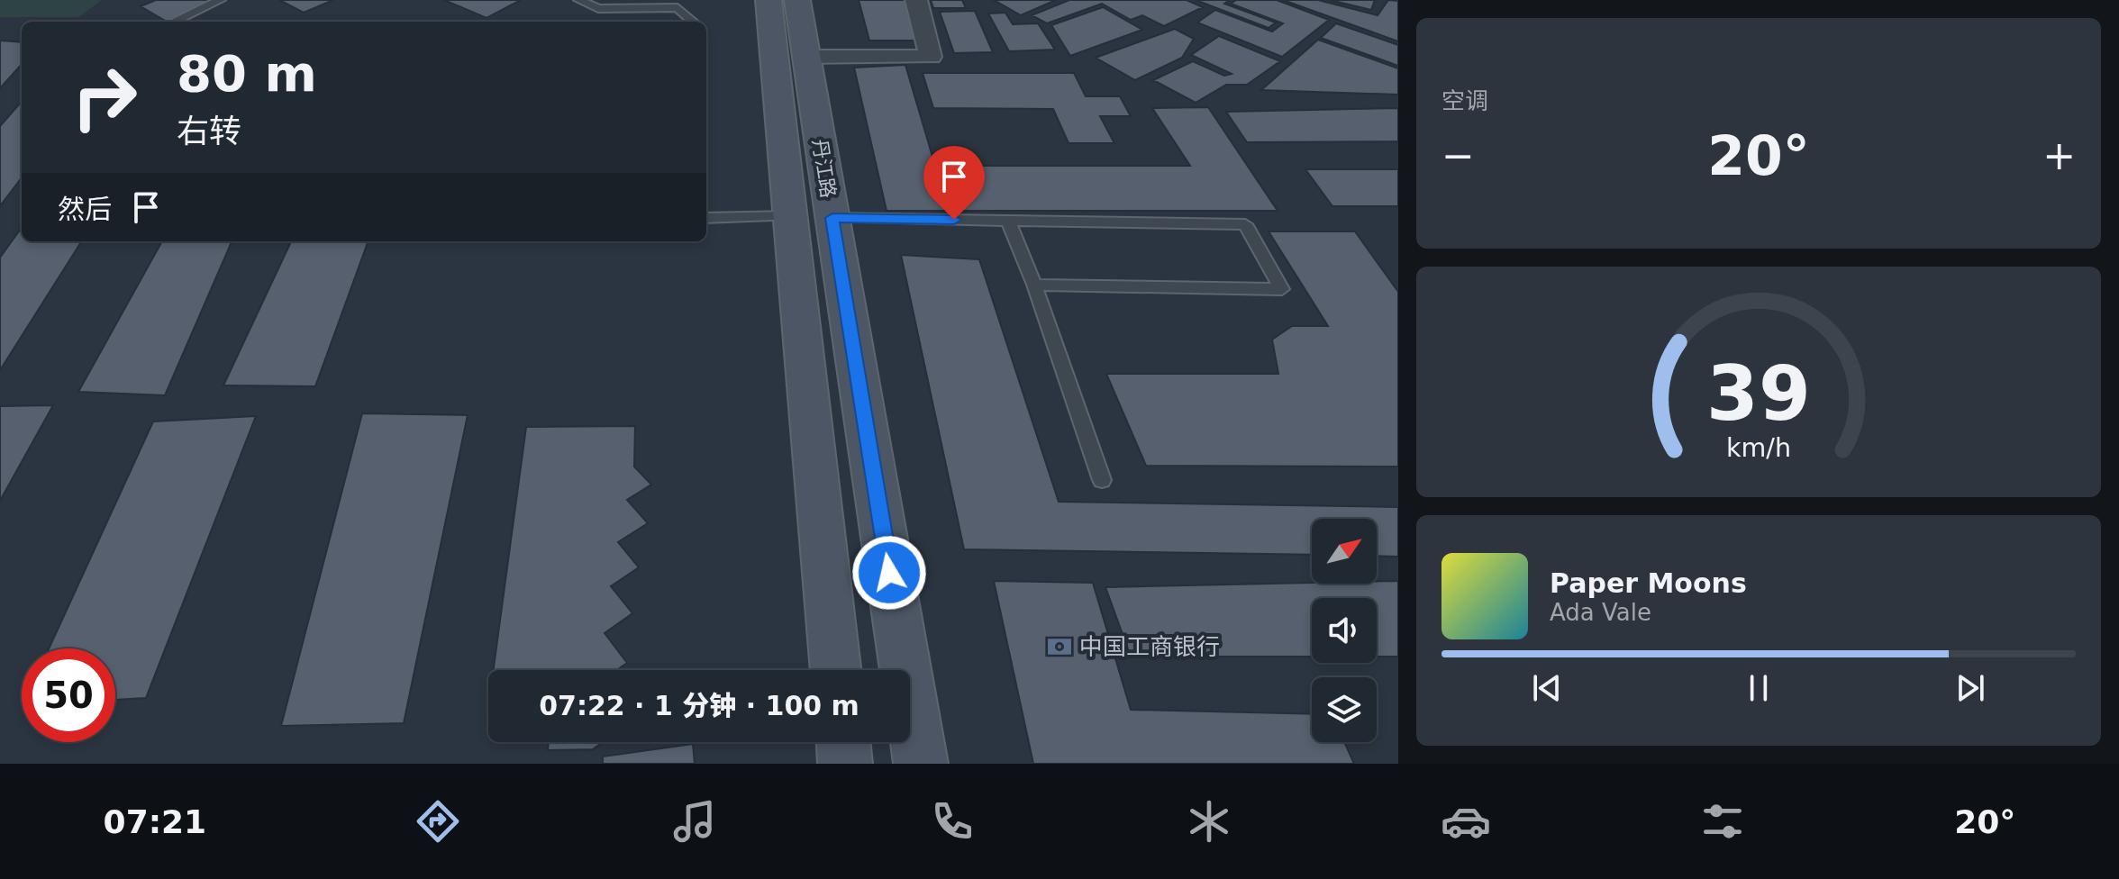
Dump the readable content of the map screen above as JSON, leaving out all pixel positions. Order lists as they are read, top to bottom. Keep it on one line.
{"streets":{"main road":["丹江路"]},"places":{"bank":["中国工商银行"]},"north":"top right","page":{"tile":"空调","turn":["80 m","右转"],"heat":["−","20°","+"],"then":"然后","song":["Paper Moons","Ada Vale"],"limit":"50","trip":"07:22 · 1 分钟 · 100 m","tabs":["07:21","20°"],"gauge":["39","km/h"]}}
